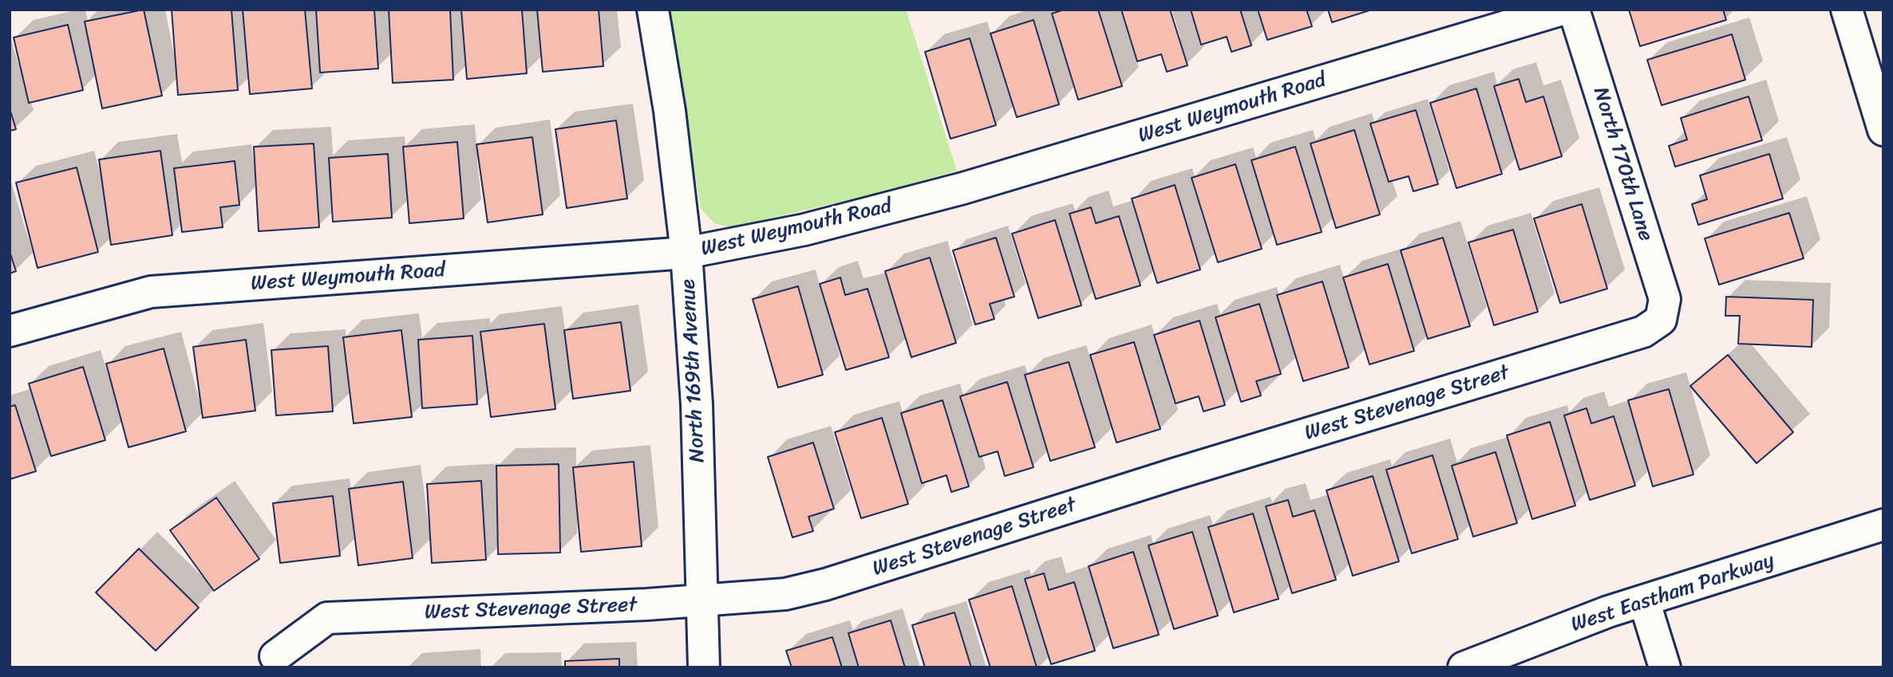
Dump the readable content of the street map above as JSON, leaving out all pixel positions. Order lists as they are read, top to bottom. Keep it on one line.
{"streets":{"street":["West Weymouth Road","North 170th Lane","North 169th Avenue","West Stevenage Street","West Eastham Parkway"]},"crossings":[["West Weymouth Road","North 169th Avenue"],["North 170th Lane","West Stevenage Street"],["North 169th Avenue","West Stevenage Street"]]}
